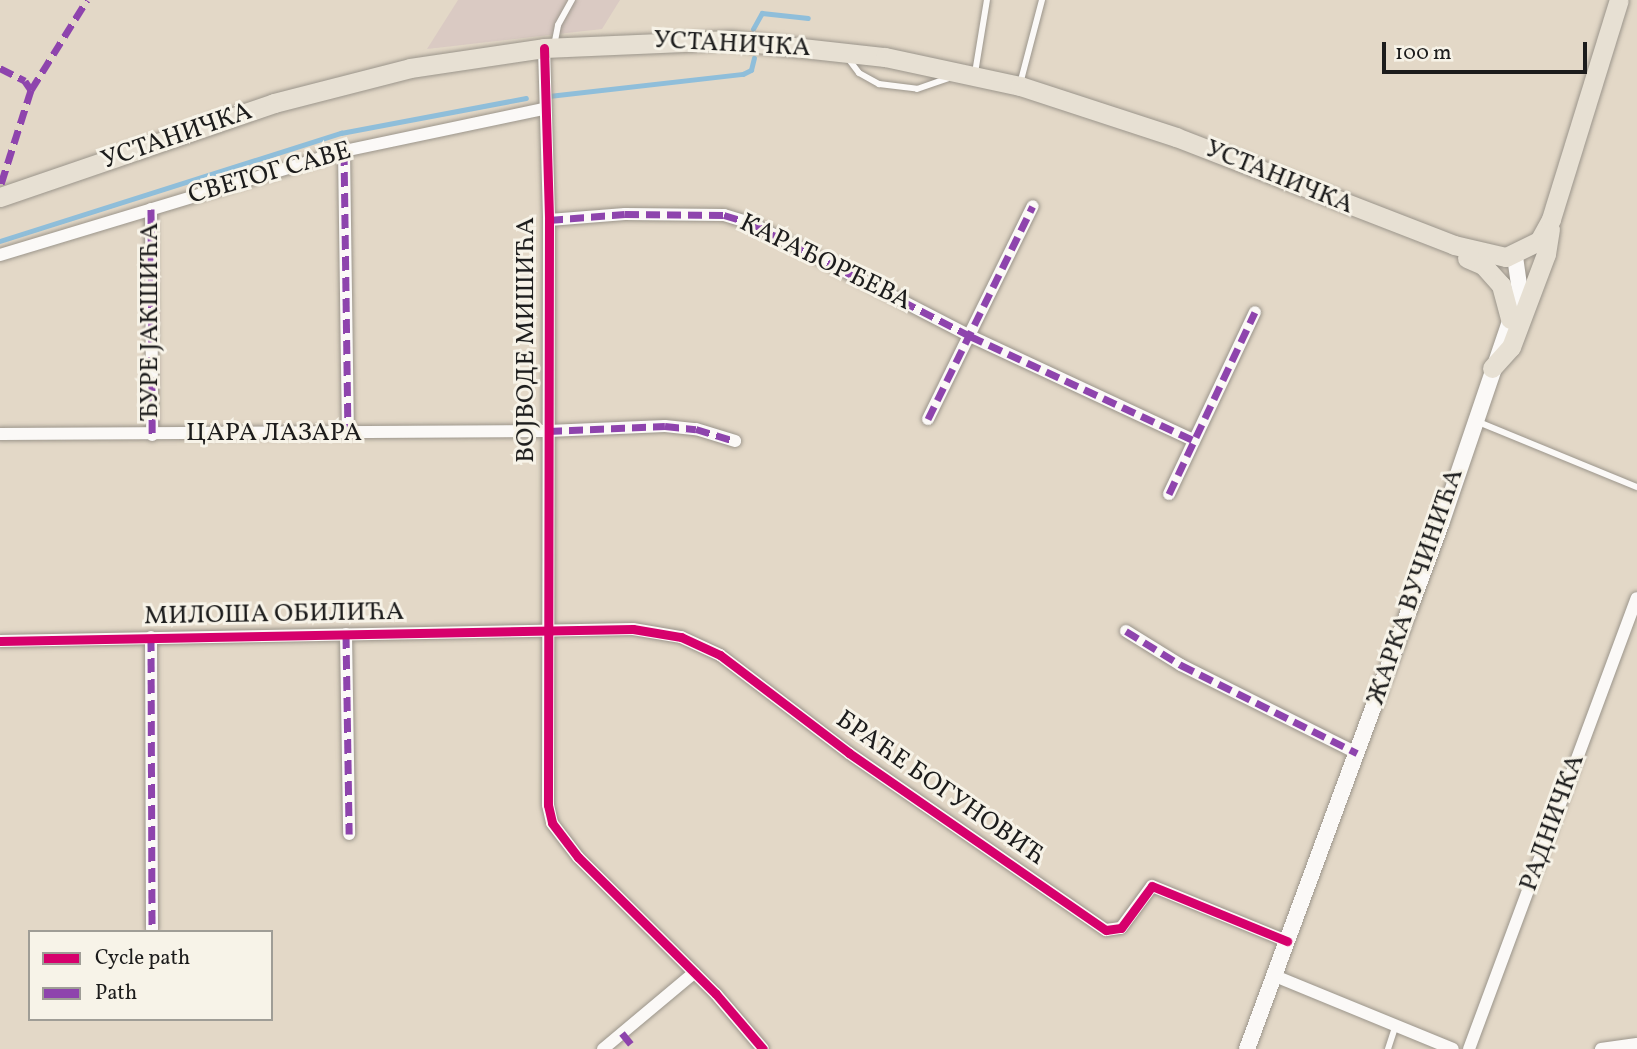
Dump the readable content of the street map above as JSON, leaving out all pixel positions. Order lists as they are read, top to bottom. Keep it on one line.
{"streets":{"main road":["УСТАНИЧКА"],"street":["СВЕТОГ САВЕ","КАРАЂОРЂЕВА","ЂУРЕ ЈАКШИЋА","ВОЈВОДЕ МИШИЋА","ЦАРА ЛАЗАРА","ЖАРКА ВУЧИНИЋА","МИЛОША ОБИЛИЋА","БРАЋЕ БОГУНОВИЋ","РАДНИЧКА"]},"crossings":[["УСТАНИЧКА","ВОЈВОДЕ МИШИЋА"],["СВЕТОГ САВЕ","ЂУРЕ ЈАКШИЋА"],["СВЕТОГ САВЕ","ВОЈВОДЕ МИШИЋА"],["КАРАЂОРЂЕВА","ВОЈВОДЕ МИШИЋА"],["ЂУРЕ ЈАКШИЋА","ЦАРА ЛАЗАРА"],["ВОЈВОДЕ МИШИЋА","ЦАРА ЛАЗАРА"],["ВОЈВОДЕ МИШИЋА","МИЛОША ОБИЛИЋА"],["ВОЈВОДЕ МИШИЋА","БРАЋЕ БОГУНОВИЋ"],["ЖАРКА ВУЧИНИЋА","БРАЋЕ БОГУНОВИЋ"],["МИЛОША ОБИЛИЋА","БРАЋЕ БОГУНОВИЋ"]],"legend":["Cycle path","Path"],"scale_bar":"100 m"}
